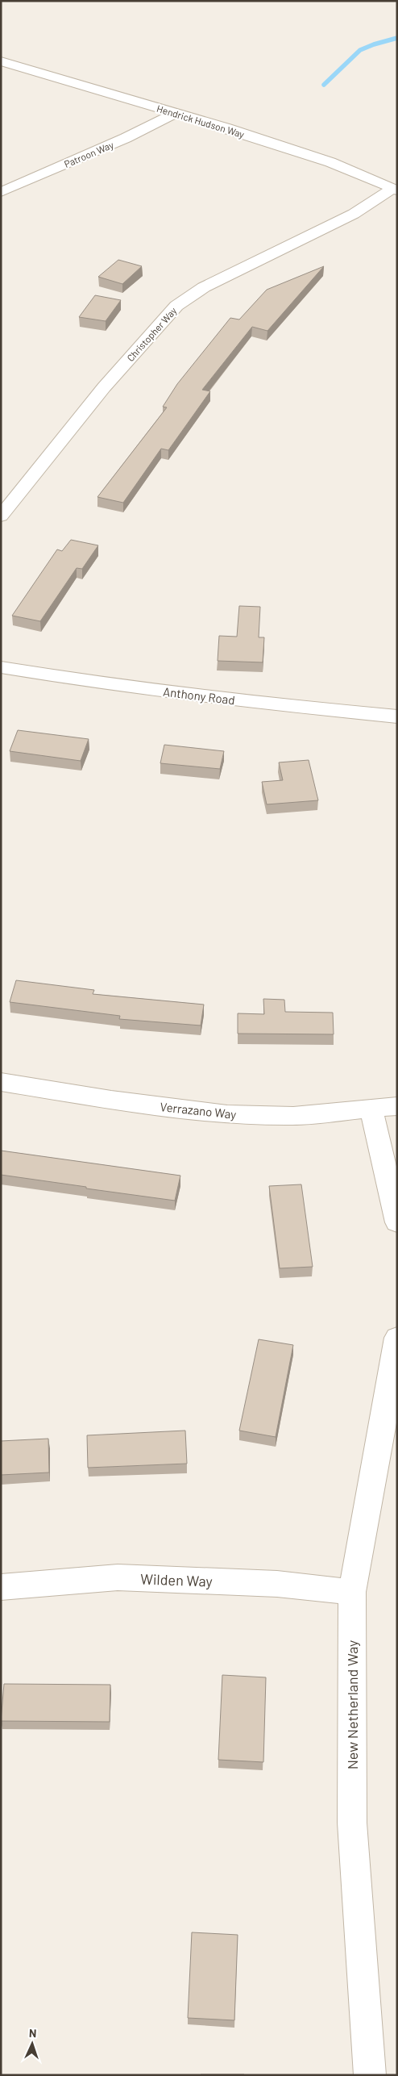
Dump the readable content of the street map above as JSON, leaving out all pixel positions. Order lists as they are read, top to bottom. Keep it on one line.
{"streets":{"street":["Hendrick Hudson Way","Patroon Way","Christopher Way","Anthony Road","Verrazano Way","Wilden Way","New Netherland Way"]},"crossings":[["Hendrick Hudson Way","Patroon Way"],["Hendrick Hudson Way","Christopher Way"],["Wilden Way","New Netherland Way"]],"north":"top"}
